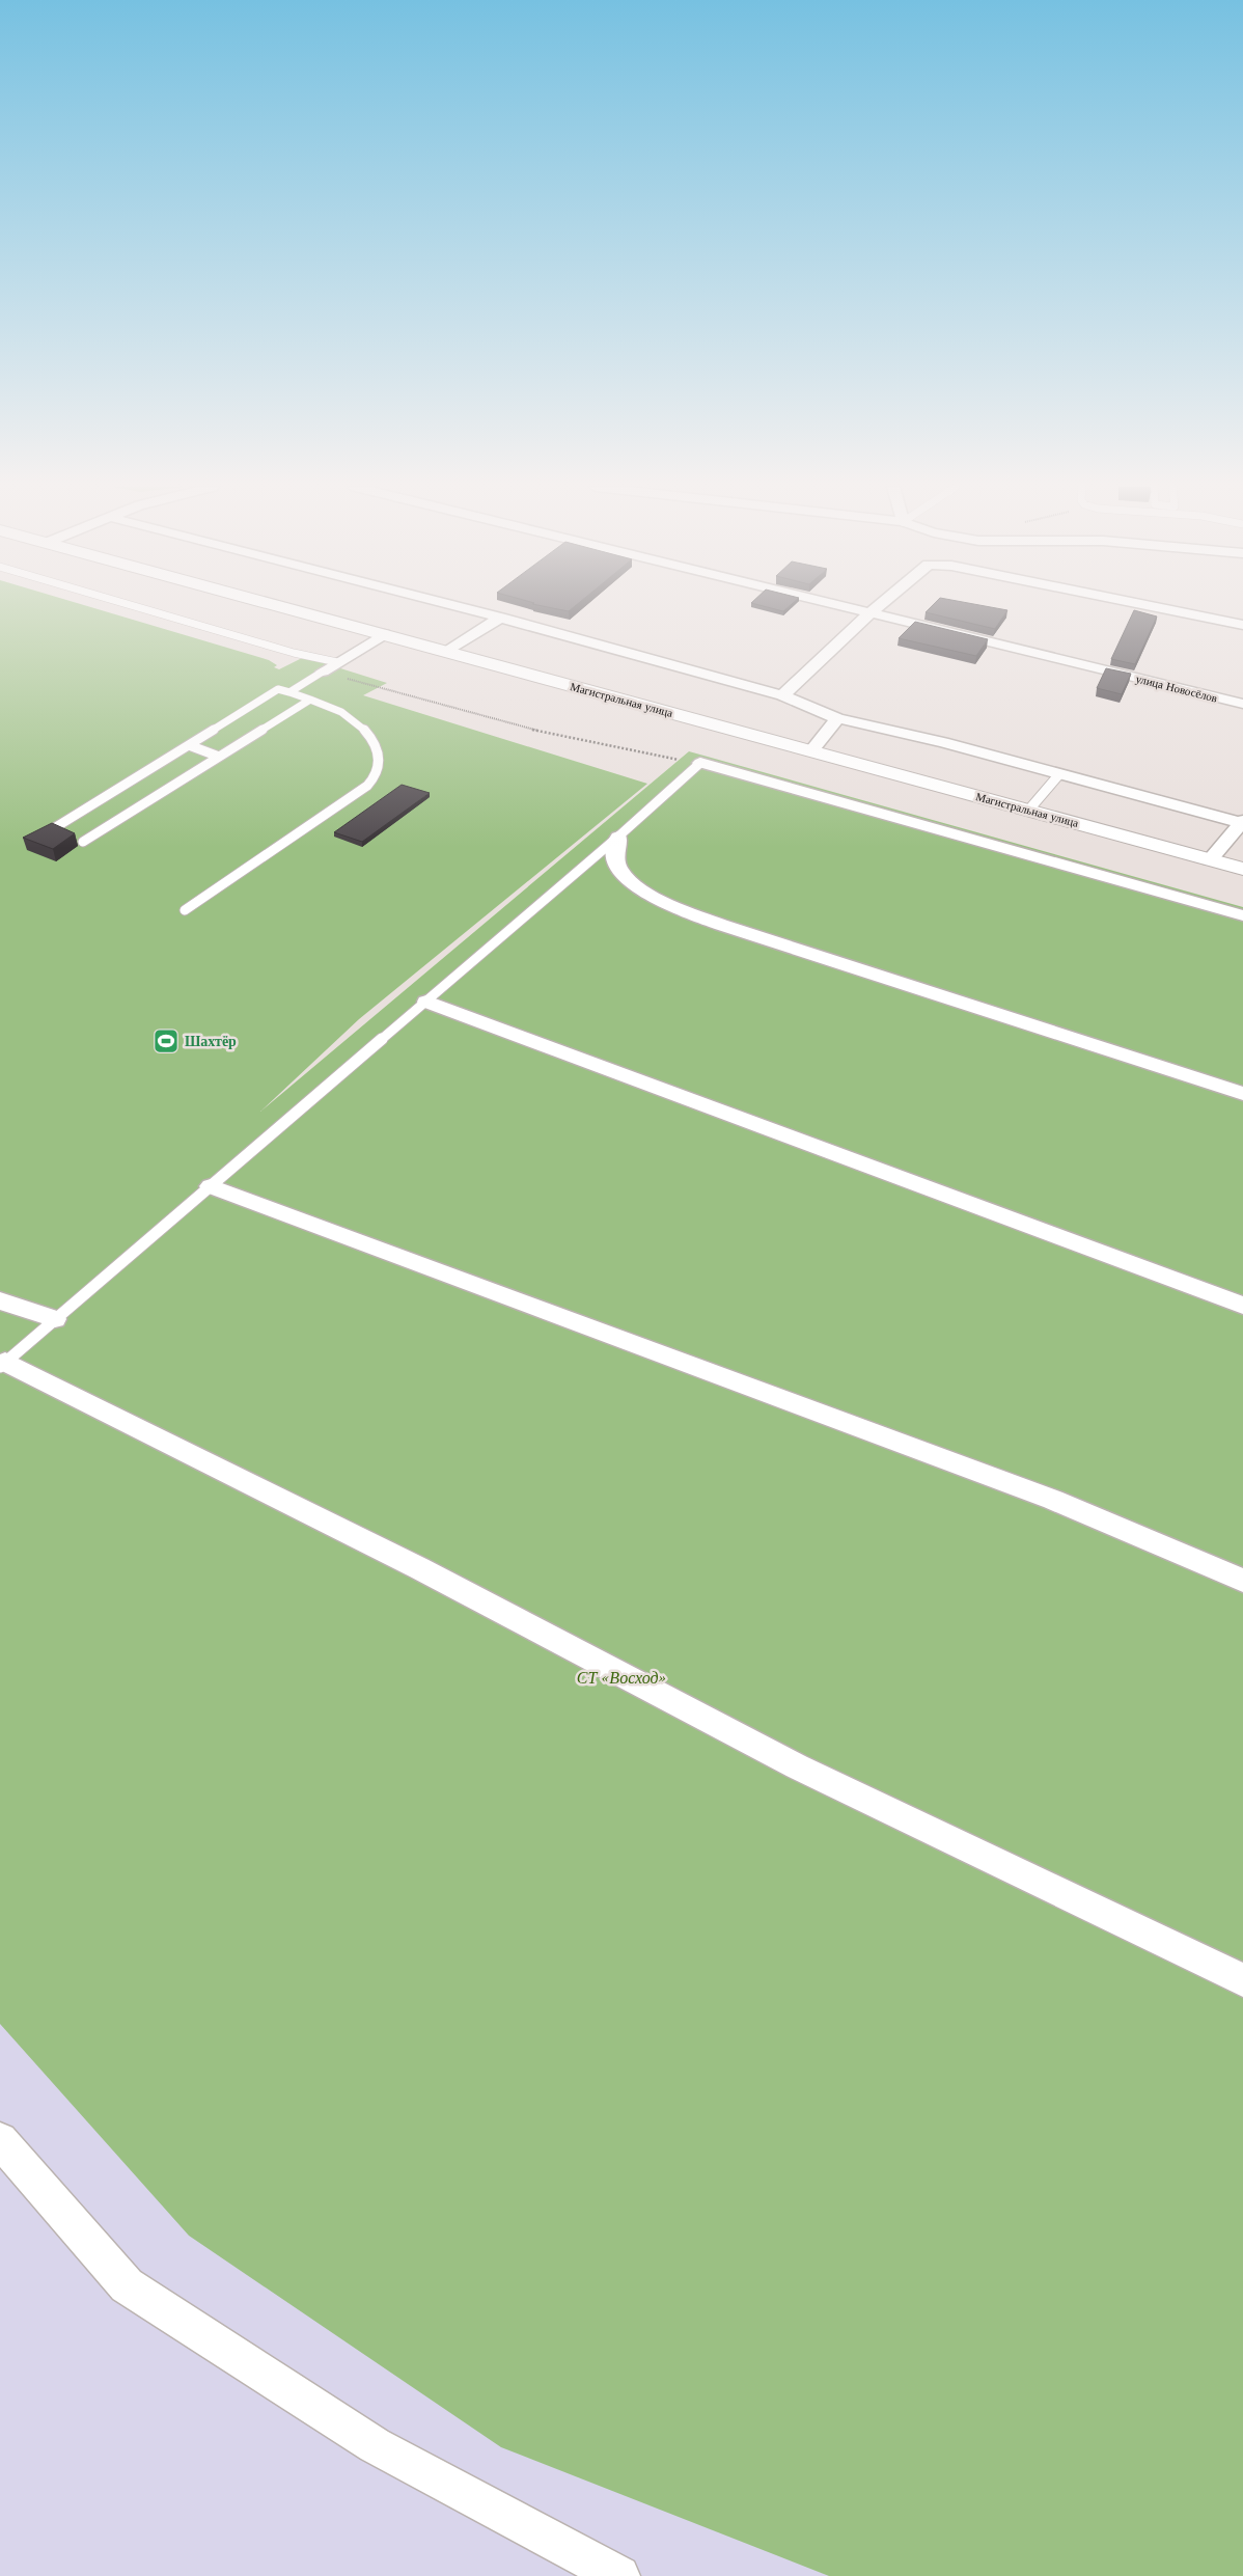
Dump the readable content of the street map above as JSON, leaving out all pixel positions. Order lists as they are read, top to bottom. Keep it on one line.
{"streets":{"main road":["Магистральная улица"],"street":["улица Новосёлов"]},"parks":["СТ «Восход»"],"places":{"sports":["Шахтёр"]}}
